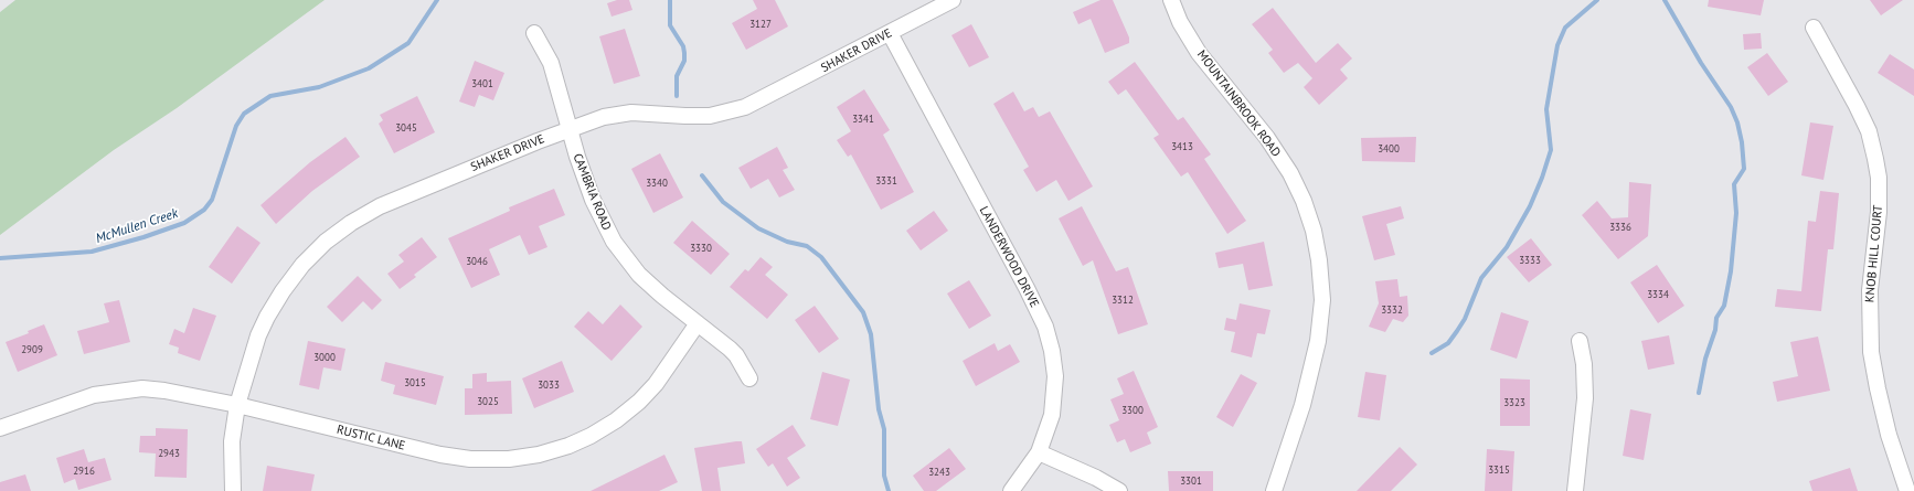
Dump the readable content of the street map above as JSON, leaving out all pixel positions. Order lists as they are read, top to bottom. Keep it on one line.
{"streets":{"street":["SHAKER DRIVE","MOUNTAINBROOK ROAD","CAMBRIA ROAD","KNOB HILL COURT","LANDERWOOD DRIVE","RUSTIC LANE"]},"crossings":[["SHAKER DRIVE","CAMBRIA ROAD"],["SHAKER DRIVE","LANDERWOOD DRIVE"],["SHAKER DRIVE","RUSTIC LANE"],["CAMBRIA ROAD","RUSTIC LANE"]],"water":["McMullen Creek"],"house_numbers":["3127","3401","3341","3045","3413","3400","3331","3340","3336","3330","3333","3046","3334","3312","3332","2909","3000","3015","3033","3025","3323","3300","2943","3315","2916","3243","3301"]}
